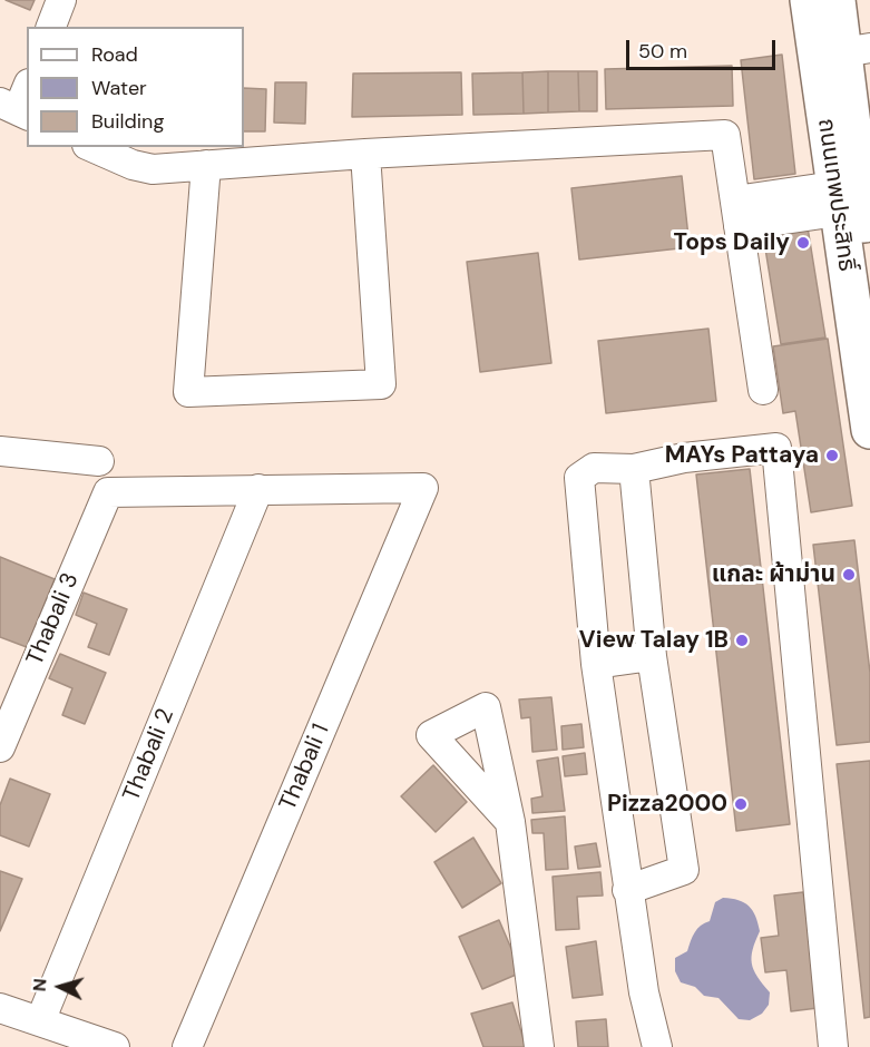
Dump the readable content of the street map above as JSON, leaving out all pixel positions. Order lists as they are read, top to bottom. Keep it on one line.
{"streets":{"main road":["ถนนเทพประสิทธิ์"],"street":["Thabali 3","Thabali 2","Thabali 1"]},"crossings":[["Thabali 3","Thabali 2"],["Thabali 3","Thabali 1"],["Thabali 2","Thabali 1"]],"places":["Tops Daily","MAYs Pattaya","แกละ ผ้าม่าน","View Talay 1B","Pizza2000"],"legend":["Road","Water","Building"],"scale_bar":"50 m","north":"left"}
